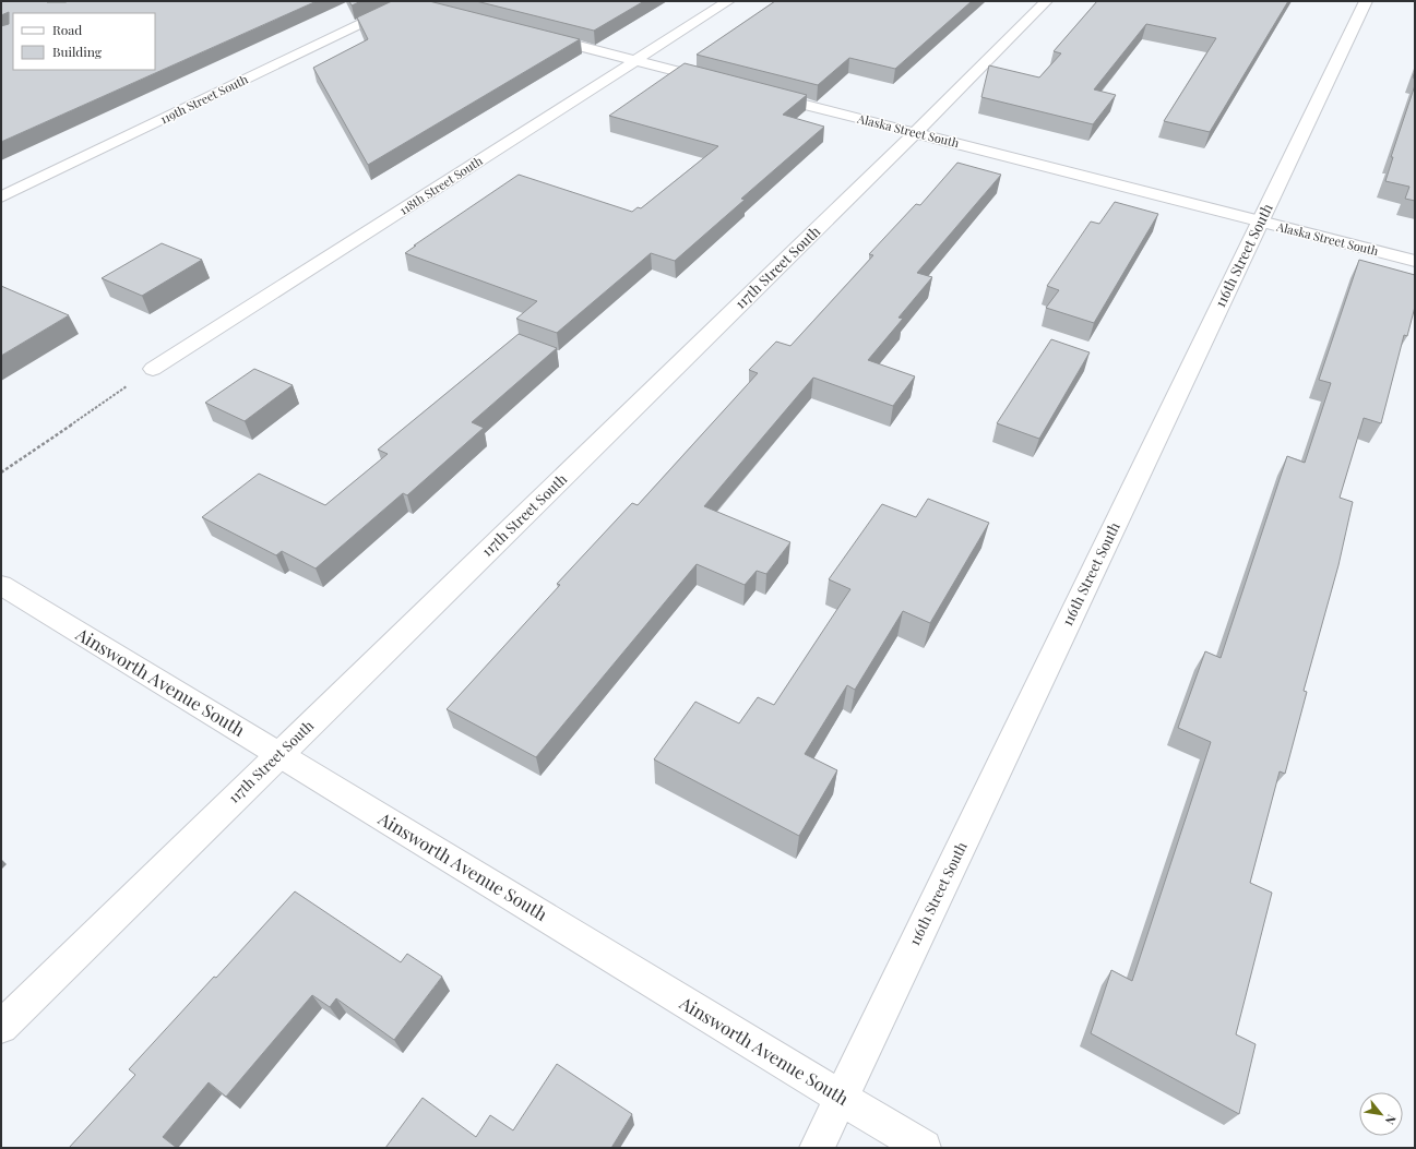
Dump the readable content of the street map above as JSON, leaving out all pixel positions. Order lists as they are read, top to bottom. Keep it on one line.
{"streets":{"street":["119th Street South","Alaska Street South","118th Street South","116th Street South","117th Street South","Ainsworth Avenue South"]},"crossings":[["Alaska Street South","116th Street South"],["Alaska Street South","117th Street South"],["116th Street South","Ainsworth Avenue South"],["117th Street South","Ainsworth Avenue South"]],"legend":["Road","Building"],"north":"bottom right"}
